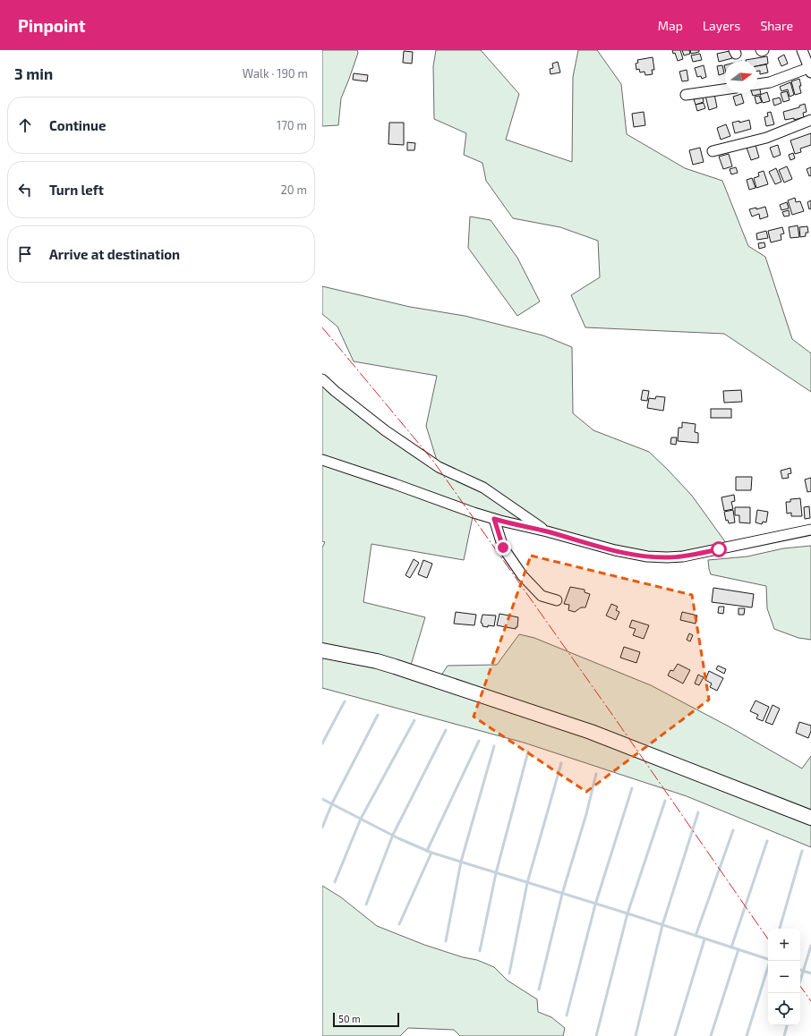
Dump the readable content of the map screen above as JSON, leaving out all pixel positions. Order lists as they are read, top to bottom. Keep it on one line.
{"scale_bar":"50 m","north":"right","page":{"header":"Pinpoint","nav":["Map","Layers","Share"],"heading":["3 min","Walk · 190 m"],"list":[["Continue","170 m"],["Turn left","20 m"],"Arrive at destination"],"map_buttons":["+","−"],"scale":"50 m"}}
